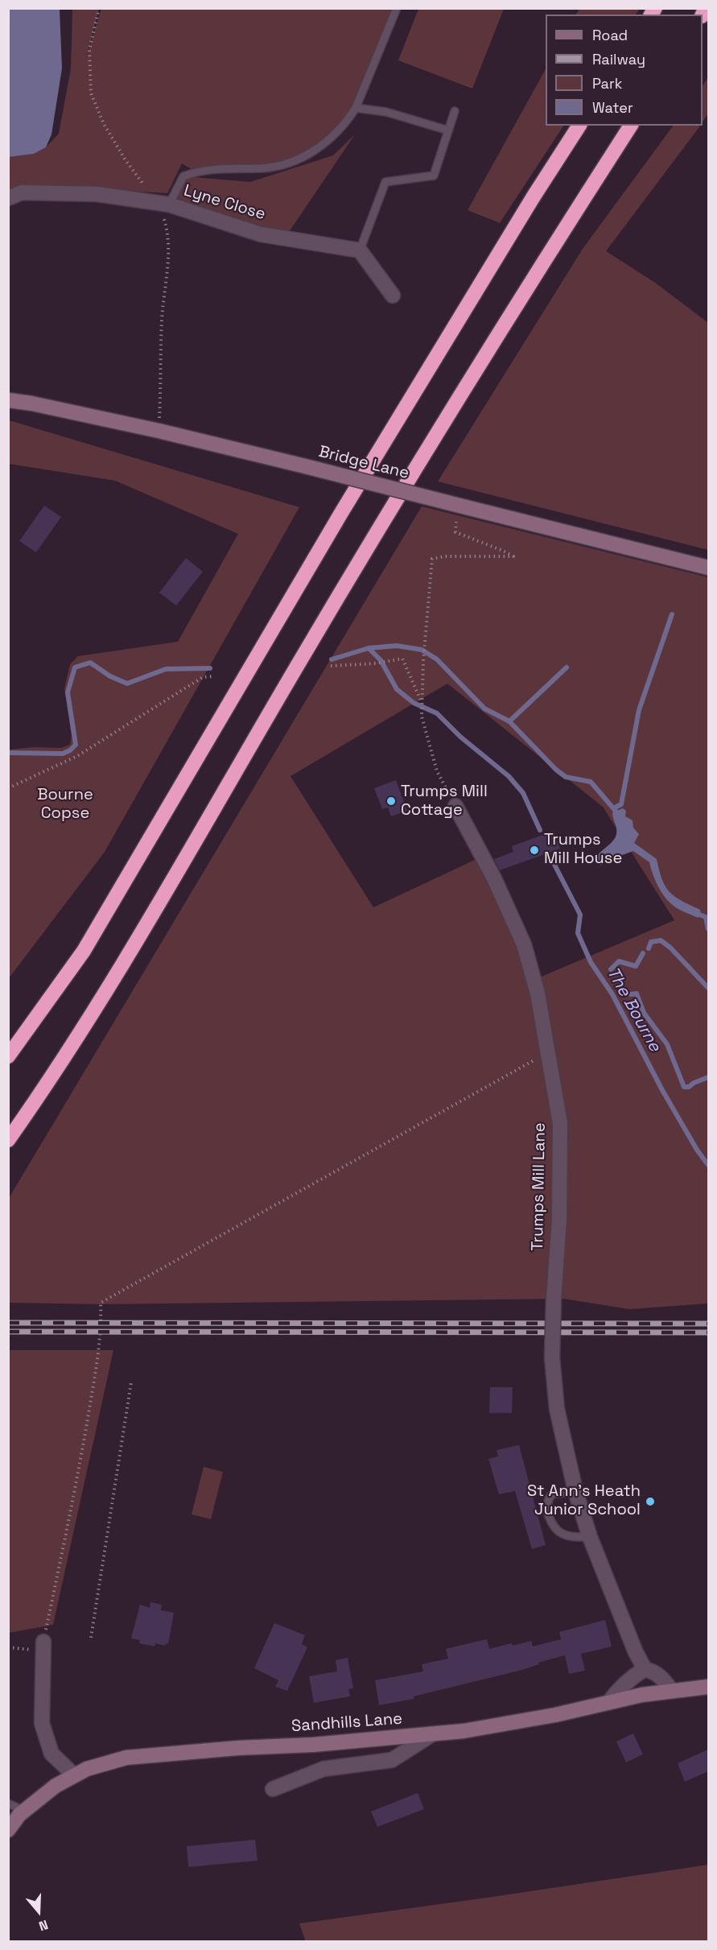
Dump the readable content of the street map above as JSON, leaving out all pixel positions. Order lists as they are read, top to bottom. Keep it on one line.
{"streets":{"main road":["Bridge Lane","Sandhills Lane"],"street":["Lyne Close","Trumps Mill Lane"]},"water":["The Bourne"],"parks":["Bourne Copse"],"places":["Trumps Mill Cottage","Trumps Mill House","St Ann's Heath Junior School"],"legend":["Road","Railway","Park","Water"],"north":"bottom"}
